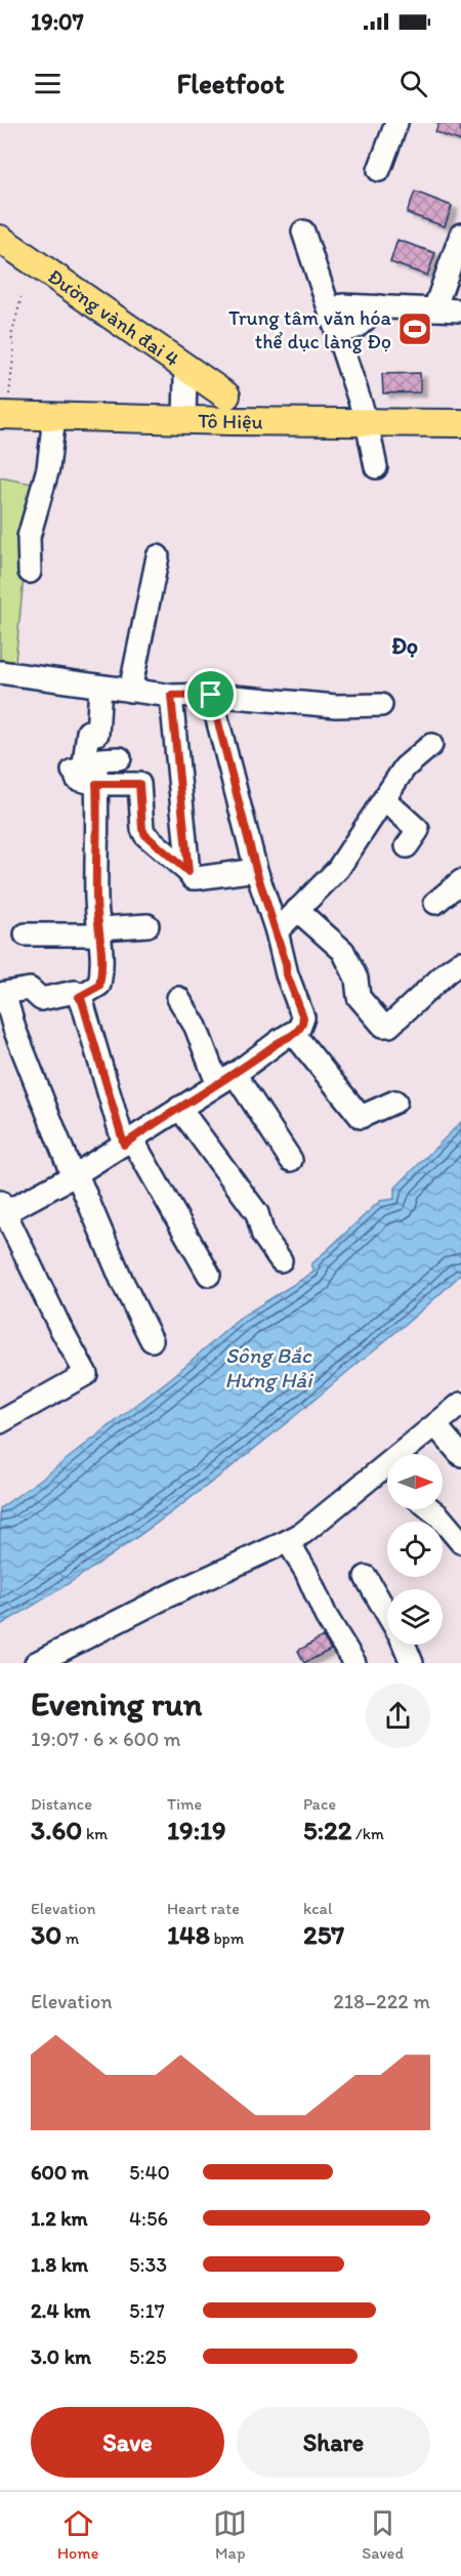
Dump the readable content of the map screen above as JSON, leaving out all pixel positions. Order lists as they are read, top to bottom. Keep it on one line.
{"streets":{"main road":["Đường vành đai 4","Tô Hiệu"]},"districts":["Đọ"],"water":["Sông Bắc Hưng Hải"],"places":{"sports":["Trung tâm văn hóa thể dục làng Đọ"]},"north":"right","page":{"status":"19:07","header":"Fleetfoot","heading":["Evening run","19:07 · 6 × 600 m"],"stats":[["Distance","3.60 km"],["Time","19:19"],["Pace","5:22 /km"],["Elevation","30 m"],["Heart rate","148 bpm"],["kcal","257"]],"chart":["Elevation","218–222 m"],"list":[{"name":"600 m","note":"5:40"},{"name":"1.2 km","note":"4:56"},{"name":"1.8 km","note":"5:33"},{"name":"2.4 km","note":"5:17"},{"name":"3.0 km","note":"5:25"}],"buttons":["Save","Share"],"tabs":["Home","Map","Saved"]}}
